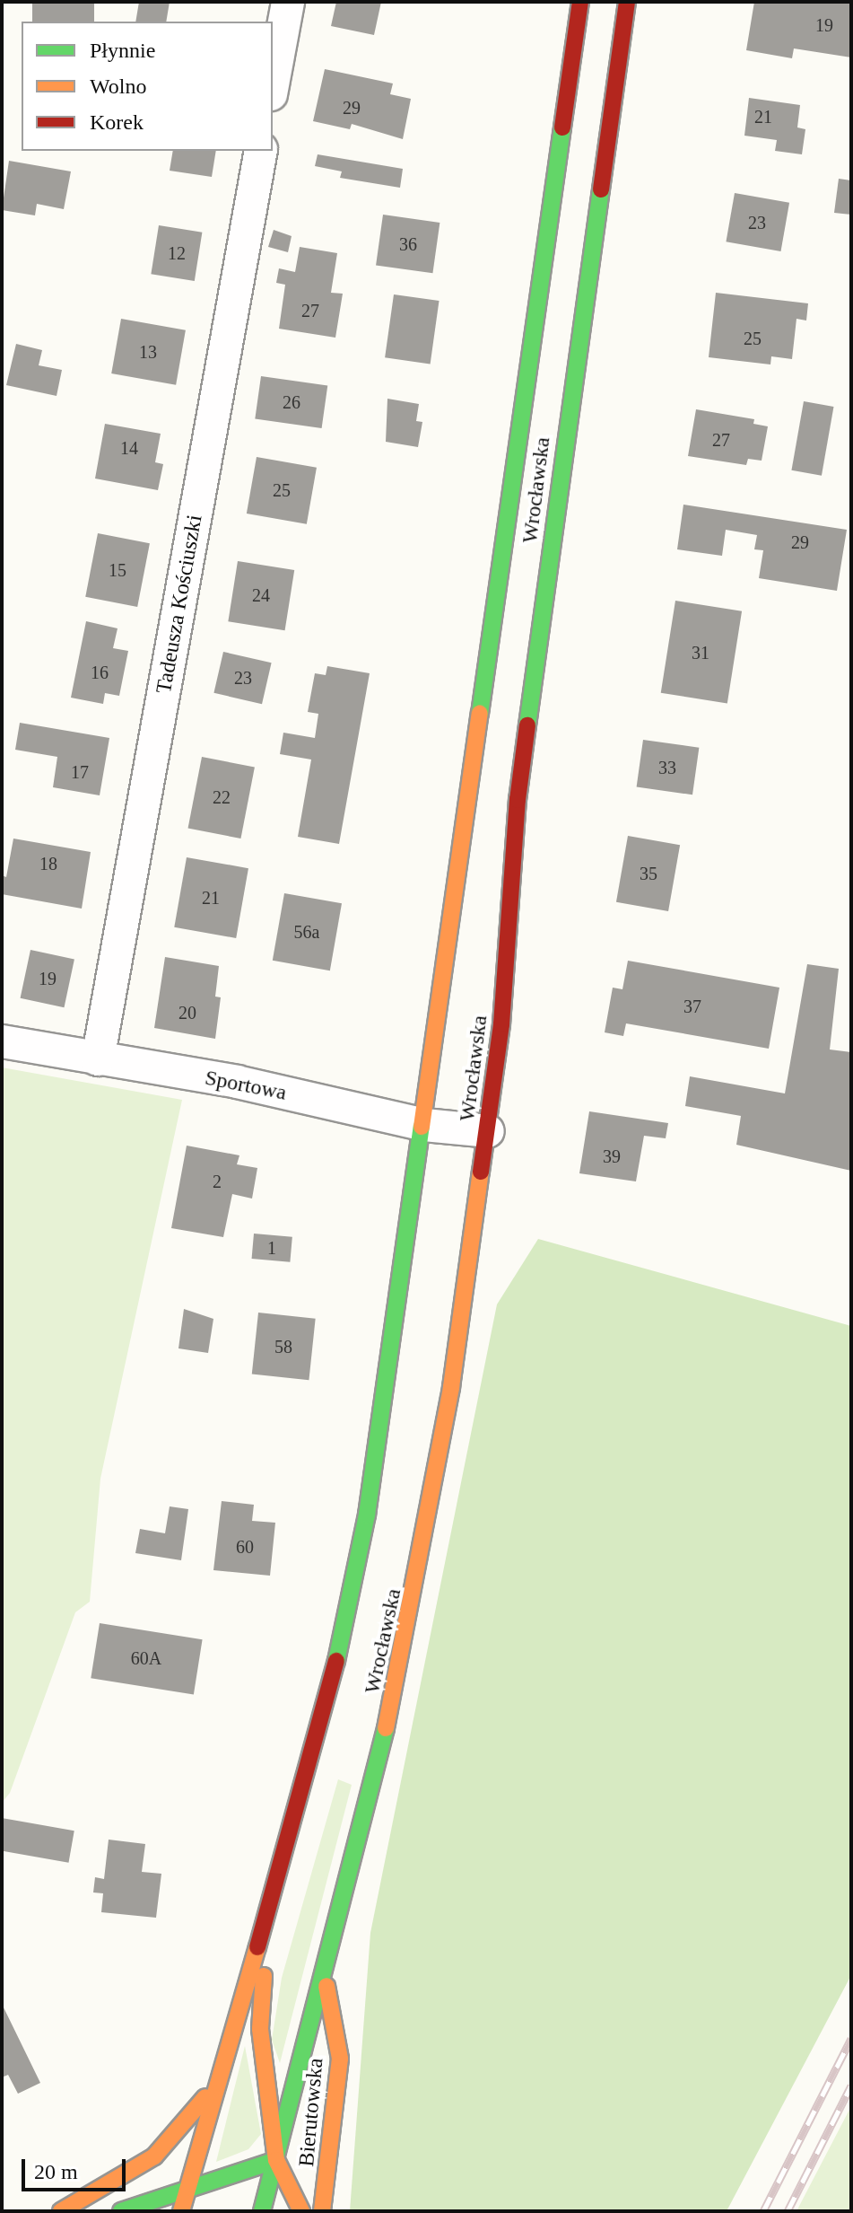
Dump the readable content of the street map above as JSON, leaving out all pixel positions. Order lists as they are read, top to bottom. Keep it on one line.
{"streets":{"main road":["Wrocławska","Bierutowska"],"street":["Tadeusza Kościuszki","Sportowa"]},"crossings":[["Wrocławska","Sportowa"],["Wrocławska","Bierutowska"],["Tadeusza Kościuszki","Sportowa"]],"house_numbers":["19","29","21","23","36","12","27","25","13","26","27","14","25","29","15","24","31","16","23","33","17","22","18","35","21","56a","19","37","20","39","2","1","58","60","60A"],"legend":["Płynnie","Wolno","Korek"],"scale_bar":"20 m"}
